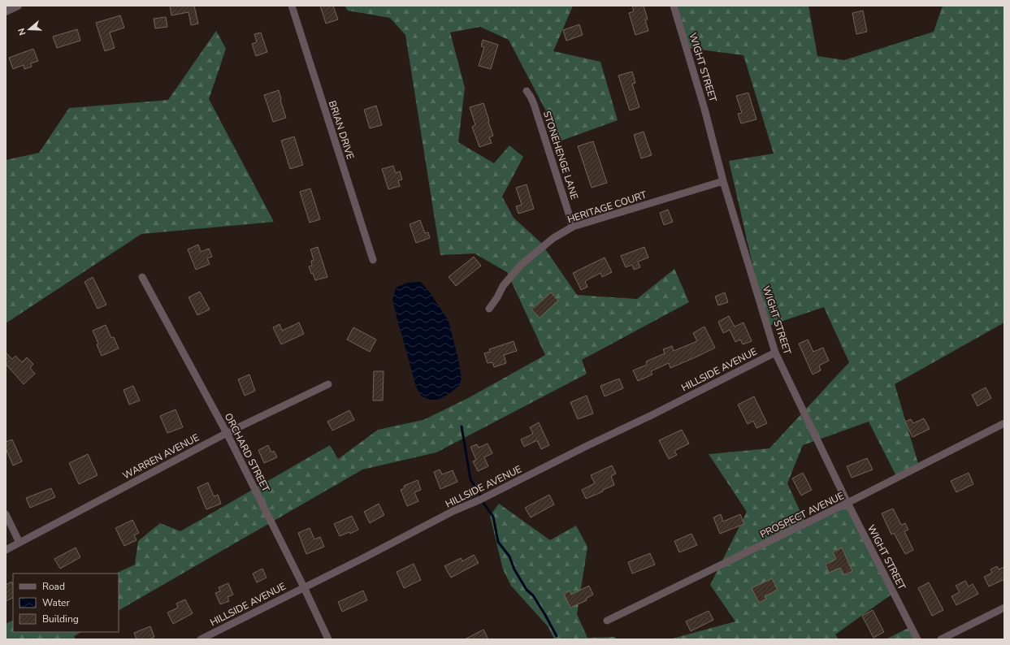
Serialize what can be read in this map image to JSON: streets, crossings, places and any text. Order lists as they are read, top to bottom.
{
  "streets": {
    "street": [
      "WIGHT STREET",
      "BRIAN DRIVE",
      "STONEHENGE LANE",
      "HERITAGE COURT",
      "HILLSIDE AVENUE",
      "ORCHARD STREET",
      "WARREN AVENUE",
      "PROSPECT AVENUE"
    ]
  },
  "crossings": [
    ["WIGHT STREET", "HERITAGE COURT"],
    ["WIGHT STREET", "HILLSIDE AVENUE"],
    ["WIGHT STREET", "PROSPECT AVENUE"],
    ["STONEHENGE LANE", "HERITAGE COURT"],
    ["HILLSIDE AVENUE", "ORCHARD STREET"],
    ["ORCHARD STREET", "WARREN AVENUE"]
  ],
  "legend": ["Road", "Water", "Building"],
  "north": "left"
}
